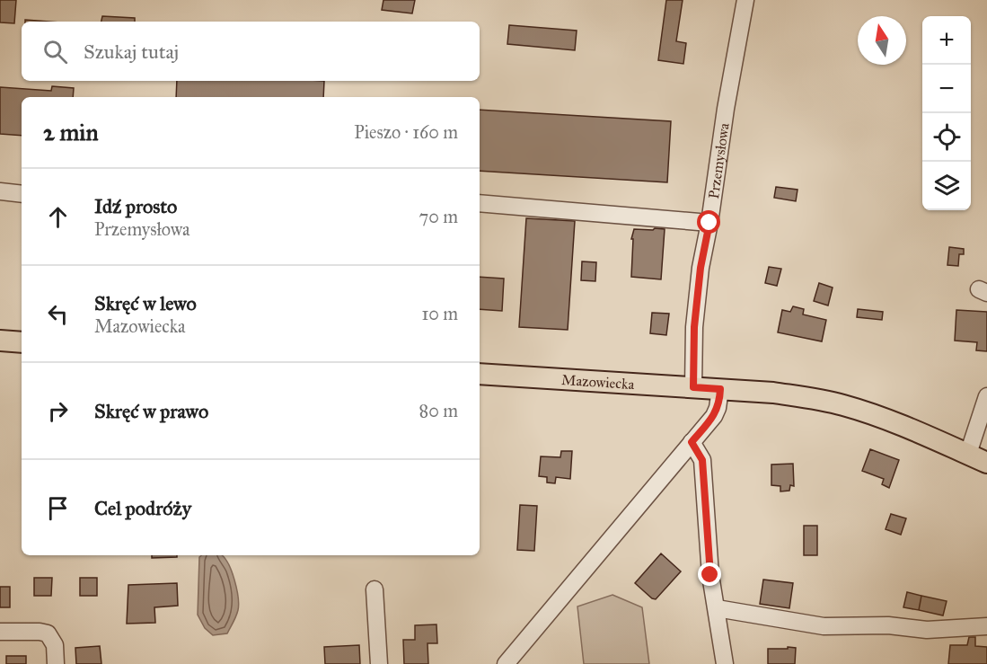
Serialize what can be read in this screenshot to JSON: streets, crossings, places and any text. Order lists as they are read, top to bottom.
{
  "streets": {
    "main road": ["Mazowiecka"],
    "street": ["Przemysłowa"]
  },
  "crossings": [
    ["Przemysłowa", "Mazowiecka"]
  ],
  "north": "top",
  "page": {
    "map_buttons": ["+", "−"],
    "search": "Szukaj tutaj",
    "heading": ["2 min", "Pieszo · 160 m"],
    "list": [
      ["Idź prosto", "Przemysłowa", "70 m"],
      ["Skręć w lewo", "Mazowiecka", "10 m"],
      ["Skręć w prawo", "80 m"],
      "Cel podróży"
    ]
  }
}
